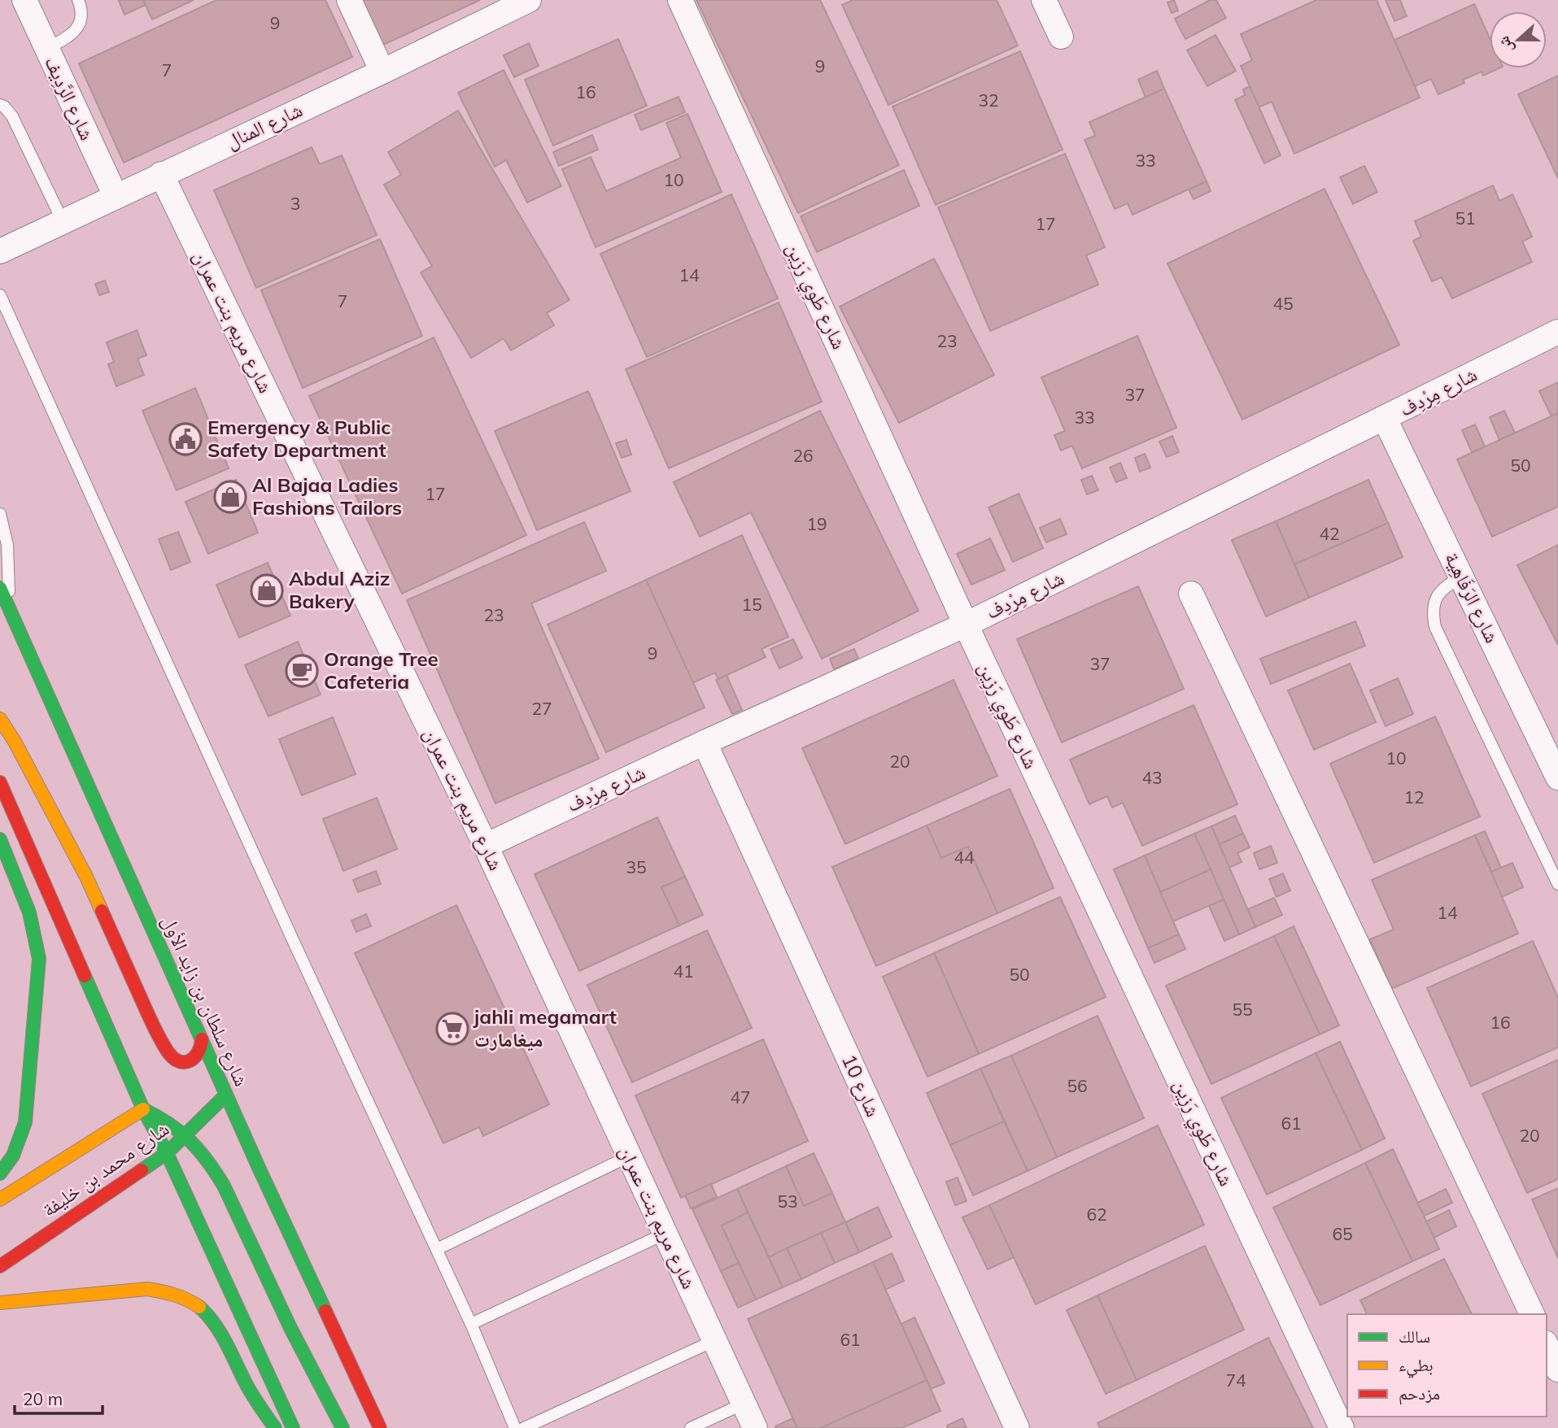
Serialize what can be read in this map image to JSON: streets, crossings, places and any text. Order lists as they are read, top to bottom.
{
  "streets": {
    "main road": ["شارع سلطان بن زايد الأول", "شارع محمد بن خليفة"],
    "street": [
      "شارع الرَّدِيف",
      "شارع المنال",
      "شارع طَوِي رَزِين",
      "شارع مريم بنت عمران",
      "شارع مِرْدِف",
      "شارع الرَفَاهِية",
      "شارع 10"
    ]
  },
  "crossings": [
    ["شارع الرَّدِيف", "شارع المنال"],
    ["شارع المنال", "شارع مريم بنت عمران"],
    ["شارع طَوِي رَزِين", "شارع مِرْدِف"],
    ["شارع مريم بنت عمران", "شارع مِرْدِف"],
    ["شارع مِرْدِف", "شارع الرَفَاهِية"],
    ["شارع مِرْدِف", "شارع 10"],
    ["شارع سلطان بن زايد الأول", "شارع محمد بن خليفة"]
  ],
  "places": {
    "public building": ["Emergency & Public Safety Department"],
    "shop": ["Al Bajaa Ladies Fashions Tailors", "Abdul Aziz Bakery"],
    "cafe": ["Orange Tree Cafeteria"],
    "supermarket": ["jahli megamart ميغامارت"]
  },
  "house_numbers": [
    "9",
    "9",
    "7",
    "16",
    "32",
    "33",
    "10",
    "3",
    "51",
    "17",
    "14",
    "7",
    "45",
    "23",
    "37",
    "33",
    "26",
    "50",
    "17",
    "19",
    "42",
    "15",
    "23",
    "9",
    "37",
    "27",
    "10",
    "20",
    "43",
    "12",
    "44",
    "35",
    "14",
    "41",
    "50",
    "55",
    "16",
    "56",
    "47",
    "61",
    "20",
    "53",
    "62",
    "65",
    "61",
    "74"
  ],
  "legend": ["سالك", "بطيء", "مزدحم"],
  "scale_bar": "20 m",
  "north": "left"
}
